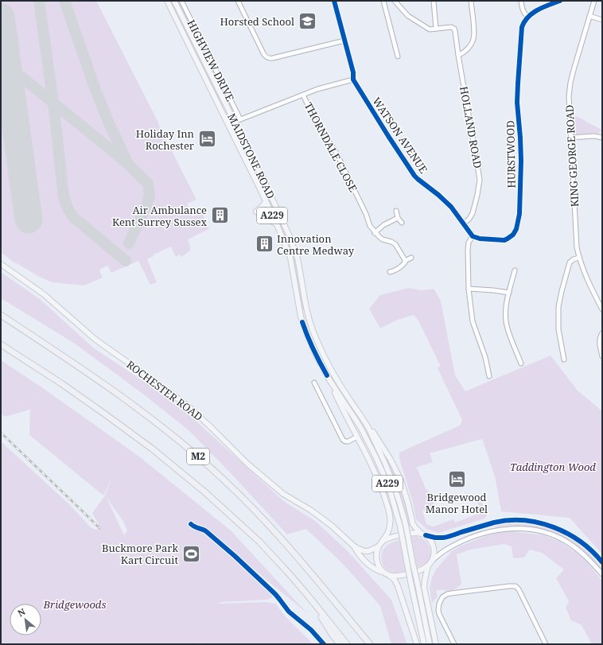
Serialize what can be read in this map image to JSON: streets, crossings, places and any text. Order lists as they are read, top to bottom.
{
  "streets": {
    "highway": ["M2"],
    "main road": ["MAIDSTONE ROAD", "A229", "ROCHESTER ROAD"],
    "street": [
      "HIGHVIEW DRIVE",
      "HOLLAND ROAD",
      "WATSON AVENUE",
      "THORNDALE CLOSE",
      "HURSTWOOD",
      "KING GEORGE ROAD"
    ]
  },
  "crossings": [
    ["HOLLAND ROAD", "WATSON AVENUE"],
    ["MAIDSTONE ROAD", "A229"]
  ],
  "parks": ["Taddington Wood", "Bridgewoods"],
  "places": {
    "school or university": ["Horsted School"],
    "hotel": ["Holiday Inn Rochester", "Bridgewood Manor Hotel"],
    "building": ["Air Ambulance Kent Surrey Sussex", "Innovation Centre Medway"],
    "sports": ["Buckmore Park Kart Circuit"]
  },
  "north": "top left"
}
